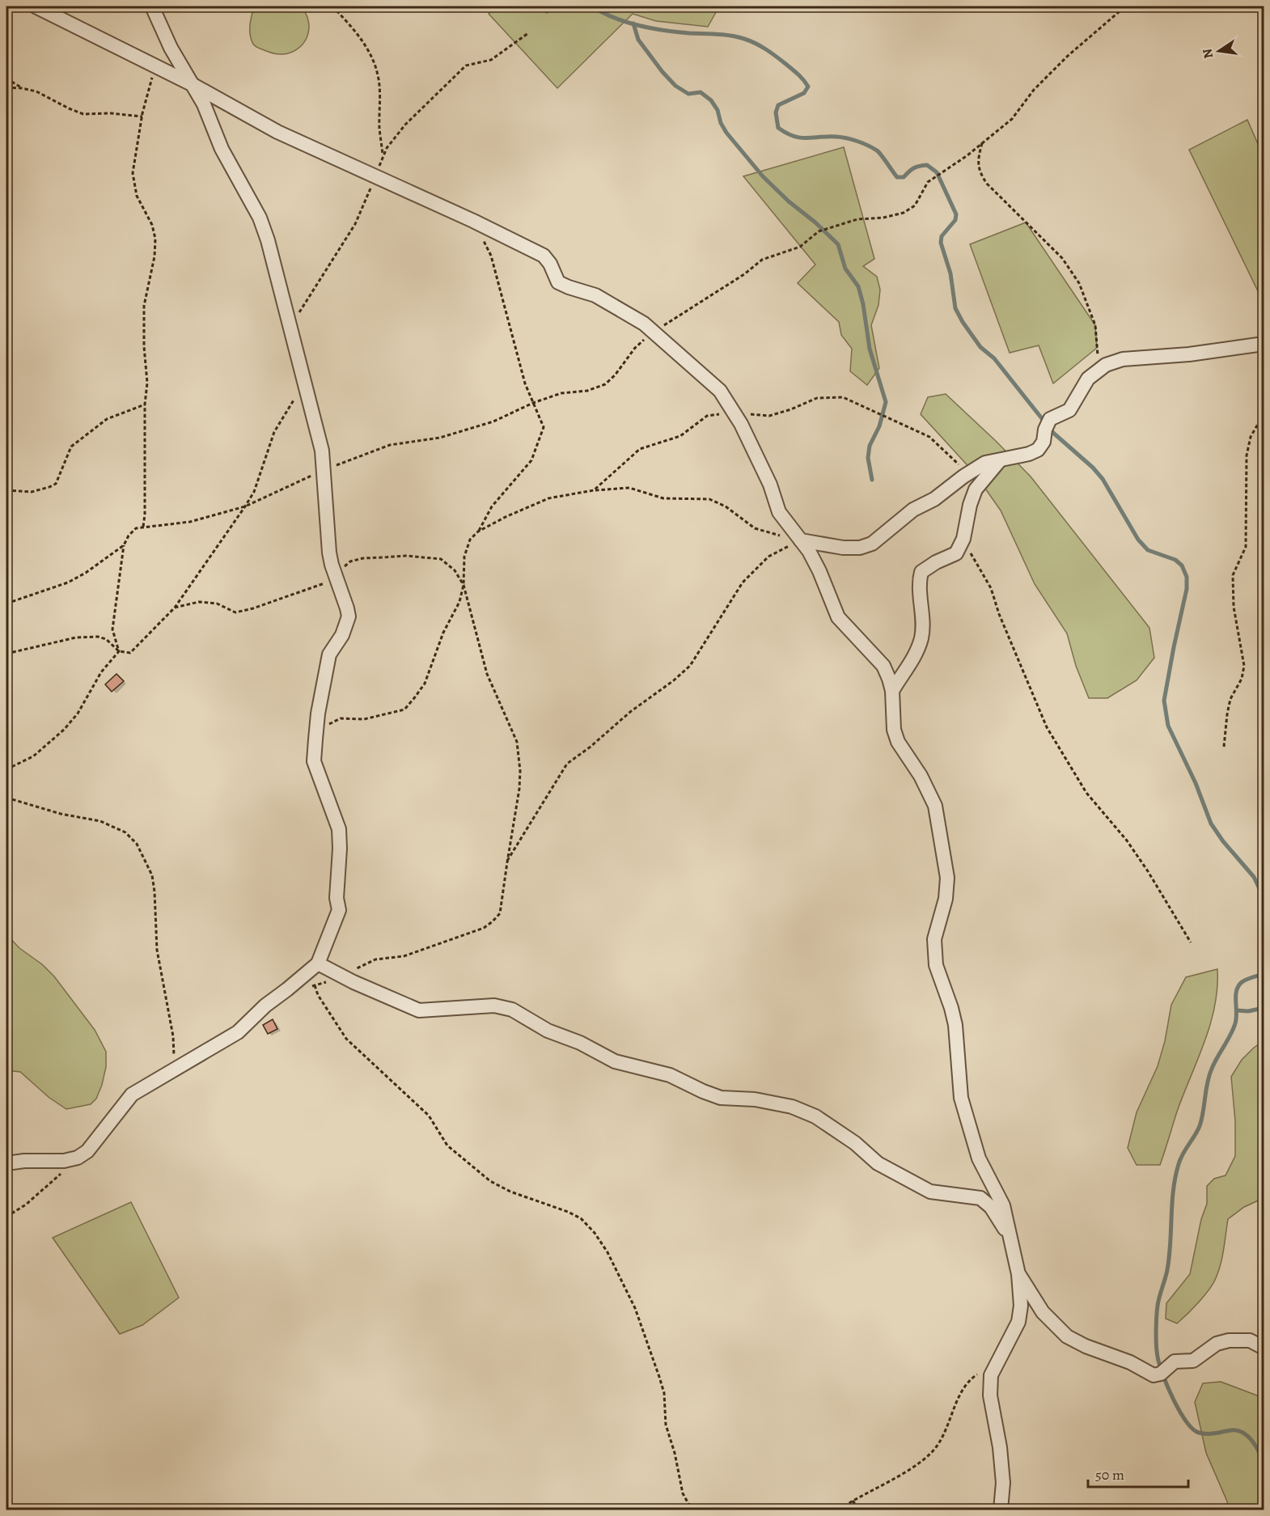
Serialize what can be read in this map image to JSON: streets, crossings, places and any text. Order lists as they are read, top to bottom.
{
  "scale_bar": "50 m",
  "north": "left"
}
